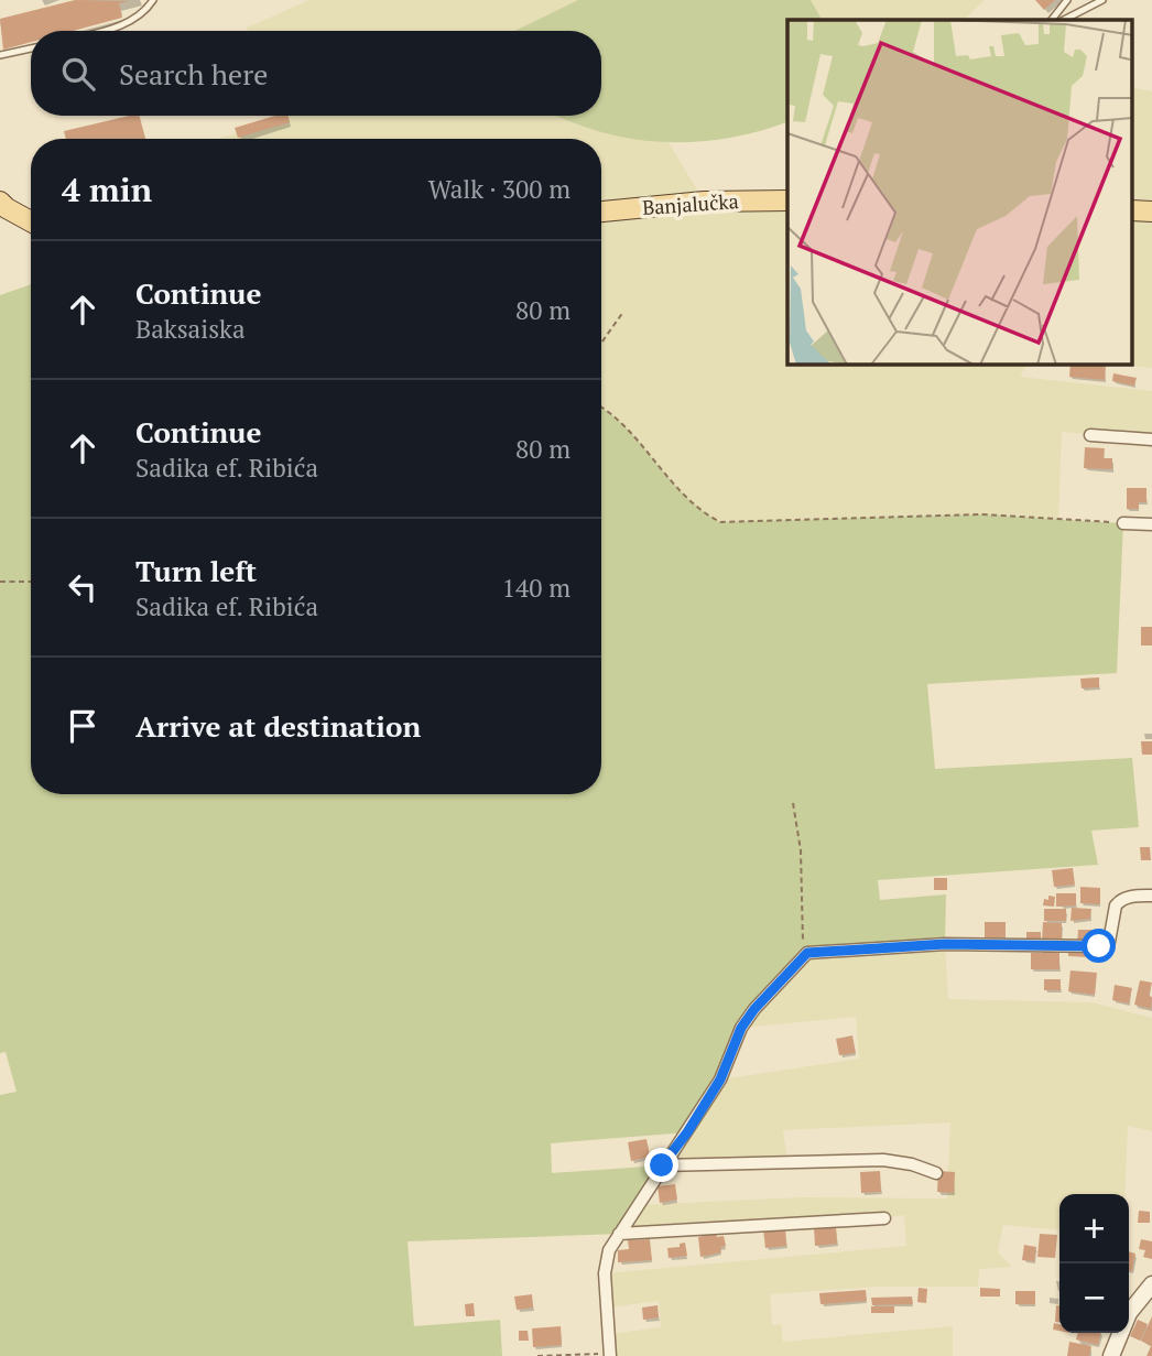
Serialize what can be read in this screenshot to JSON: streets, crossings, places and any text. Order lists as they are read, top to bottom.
{
  "streets": {
    "main road": ["Banjalučka"]
  },
  "page": {
    "search": "Search here",
    "heading": ["4 min", "Walk · 300 m"],
    "list": [
      ["Continue", "Baksaiska", "80 m"],
      ["Continue", "Sadika ef. Ribića", "80 m"],
      ["Turn left", "Sadika ef. Ribića", "140 m"],
      "Arrive at destination"
    ],
    "map_buttons": ["+", "−"]
  }
}
